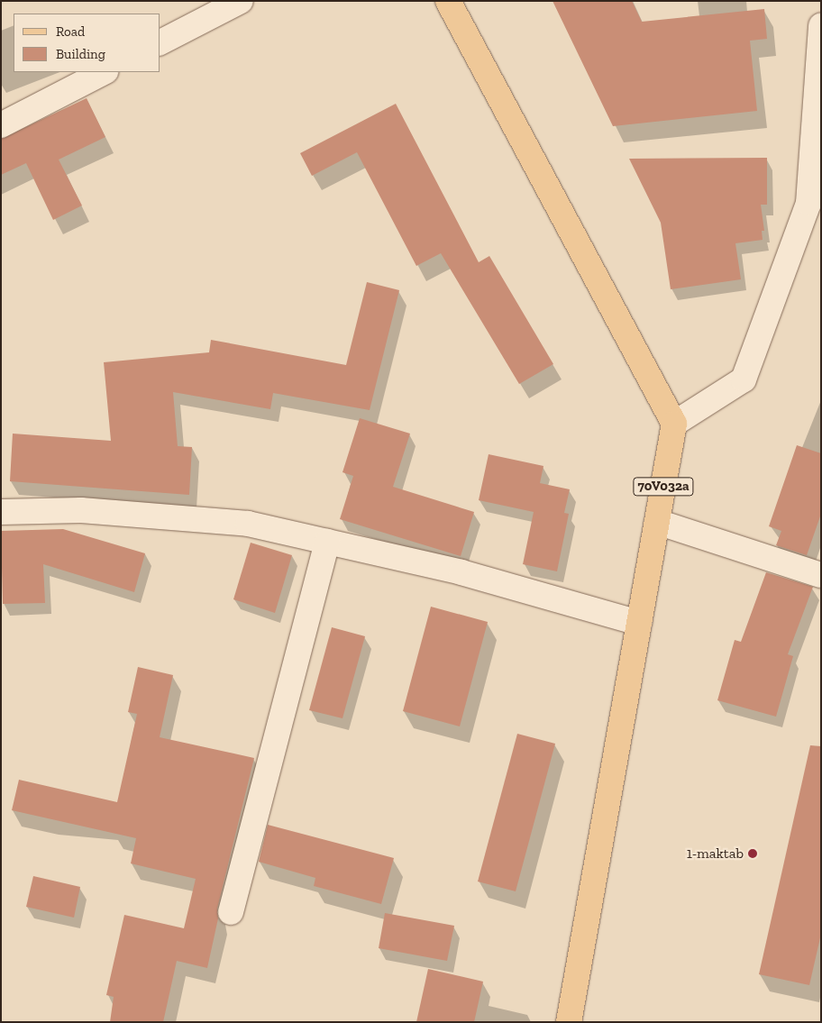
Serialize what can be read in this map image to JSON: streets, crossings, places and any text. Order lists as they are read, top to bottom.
{
  "streets": {
    "main road": ["70V032a"]
  },
  "places": ["1-maktab"],
  "legend": ["Road", "Building"]
}
